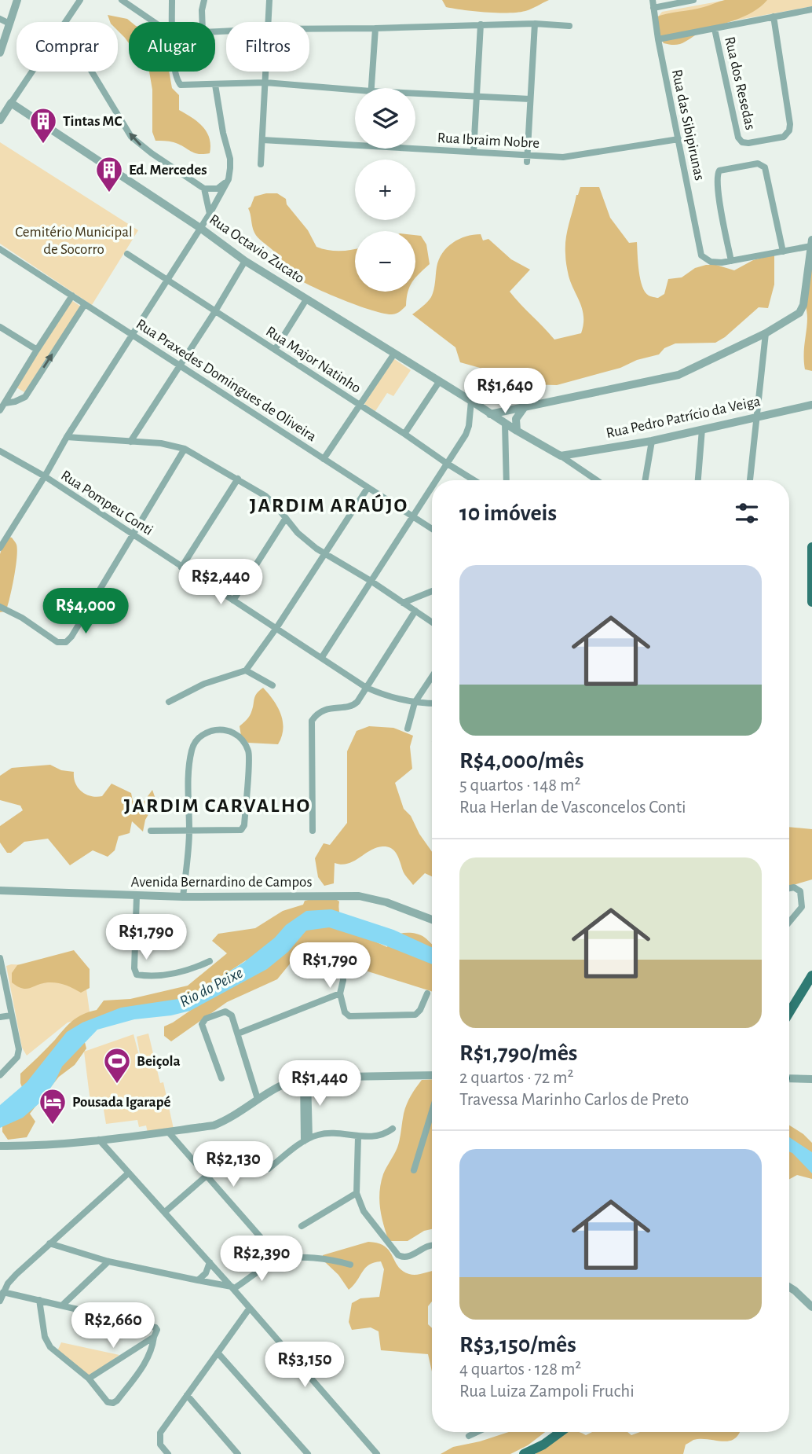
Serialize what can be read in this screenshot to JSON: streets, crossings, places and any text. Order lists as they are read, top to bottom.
{
  "streets": {
    "street": [
      "Rua dos Resedas",
      "Rua das Sibipirunas",
      "Rua Ibraim Nobre",
      "Rua Octavio Zucato",
      "Rua Major Natinho",
      "Rua Praxedes Domingues de Oliveira",
      "Rua Pedro Patrício da Veiga",
      "Rua Pompeu Conti",
      "Avenida Bernardino de Campos"
    ]
  },
  "crossings": [
    ["Rua das Sibipirunas", "Rua Ibraim Nobre"],
    ["Rua Octavio Zucato", "Rua Pedro Patrício da Veiga"]
  ],
  "districts": ["JARDIM ARAÚJO", "JARDIM CARVALHO"],
  "water": ["Rio do Peixe"],
  "parks": ["Cemitério Municipal de Socorro"],
  "places": {
    "building": ["Tintas MC", "Ed. Mercedes"],
    "sports": ["Beiçola"],
    "hotel": ["Pousada Igarapé"]
  },
  "page": {
    "chip": ["Comprar", "Alugar", "Filtros"],
    "map_buttons": ["+", "−"],
    "price": [
      "R$1,640",
      "R$2,440",
      "R$4,000",
      "R$1,790",
      "R$1,790",
      "R$1,440",
      "R$2,130",
      "R$2,390",
      "R$2,660",
      "R$3,150"
    ],
    "heading": "10 imóveis",
    "list": [
      {
        "name": "R$4,000/mês",
        "note": "5 quartos · 148 m² · Rua Herlan de Vasconcelos Conti"
      },
      {
        "name": "R$1,790/mês",
        "note": "2 quartos · 72 m² · Travessa Marinho Carlos de Preto"
      },
      {
        "name": "R$3,150/mês",
        "note": "4 quartos · 128 m² · Rua Luiza Zampoli Fruchi"
      }
    ]
  }
}
